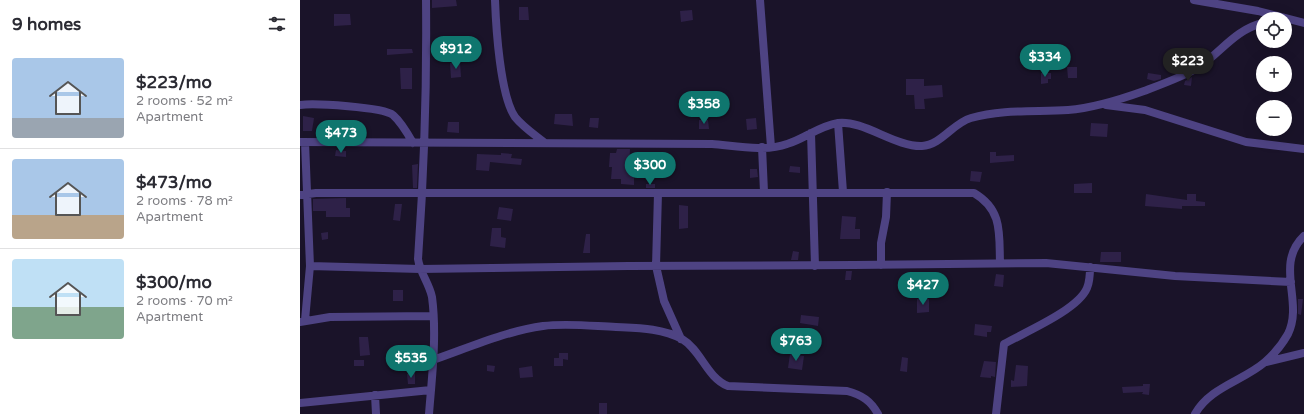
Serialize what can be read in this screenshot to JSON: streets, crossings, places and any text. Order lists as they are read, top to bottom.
{
  "page": {
    "heading": "9 homes",
    "map_buttons": ["+", "−"],
    "price": [
      "$912",
      "$334",
      "$223",
      "$358",
      "$473",
      "$300",
      "$427",
      "$763",
      "$535"
    ],
    "list": [
      {
        "name": "$223/mo",
        "note": "2 rooms · 52 m² · Apartment"
      },
      {
        "name": "$473/mo",
        "note": "2 rooms · 78 m² · Apartment"
      },
      {
        "name": "$300/mo",
        "note": "2 rooms · 70 m² · Apartment"
      }
    ]
  }
}
